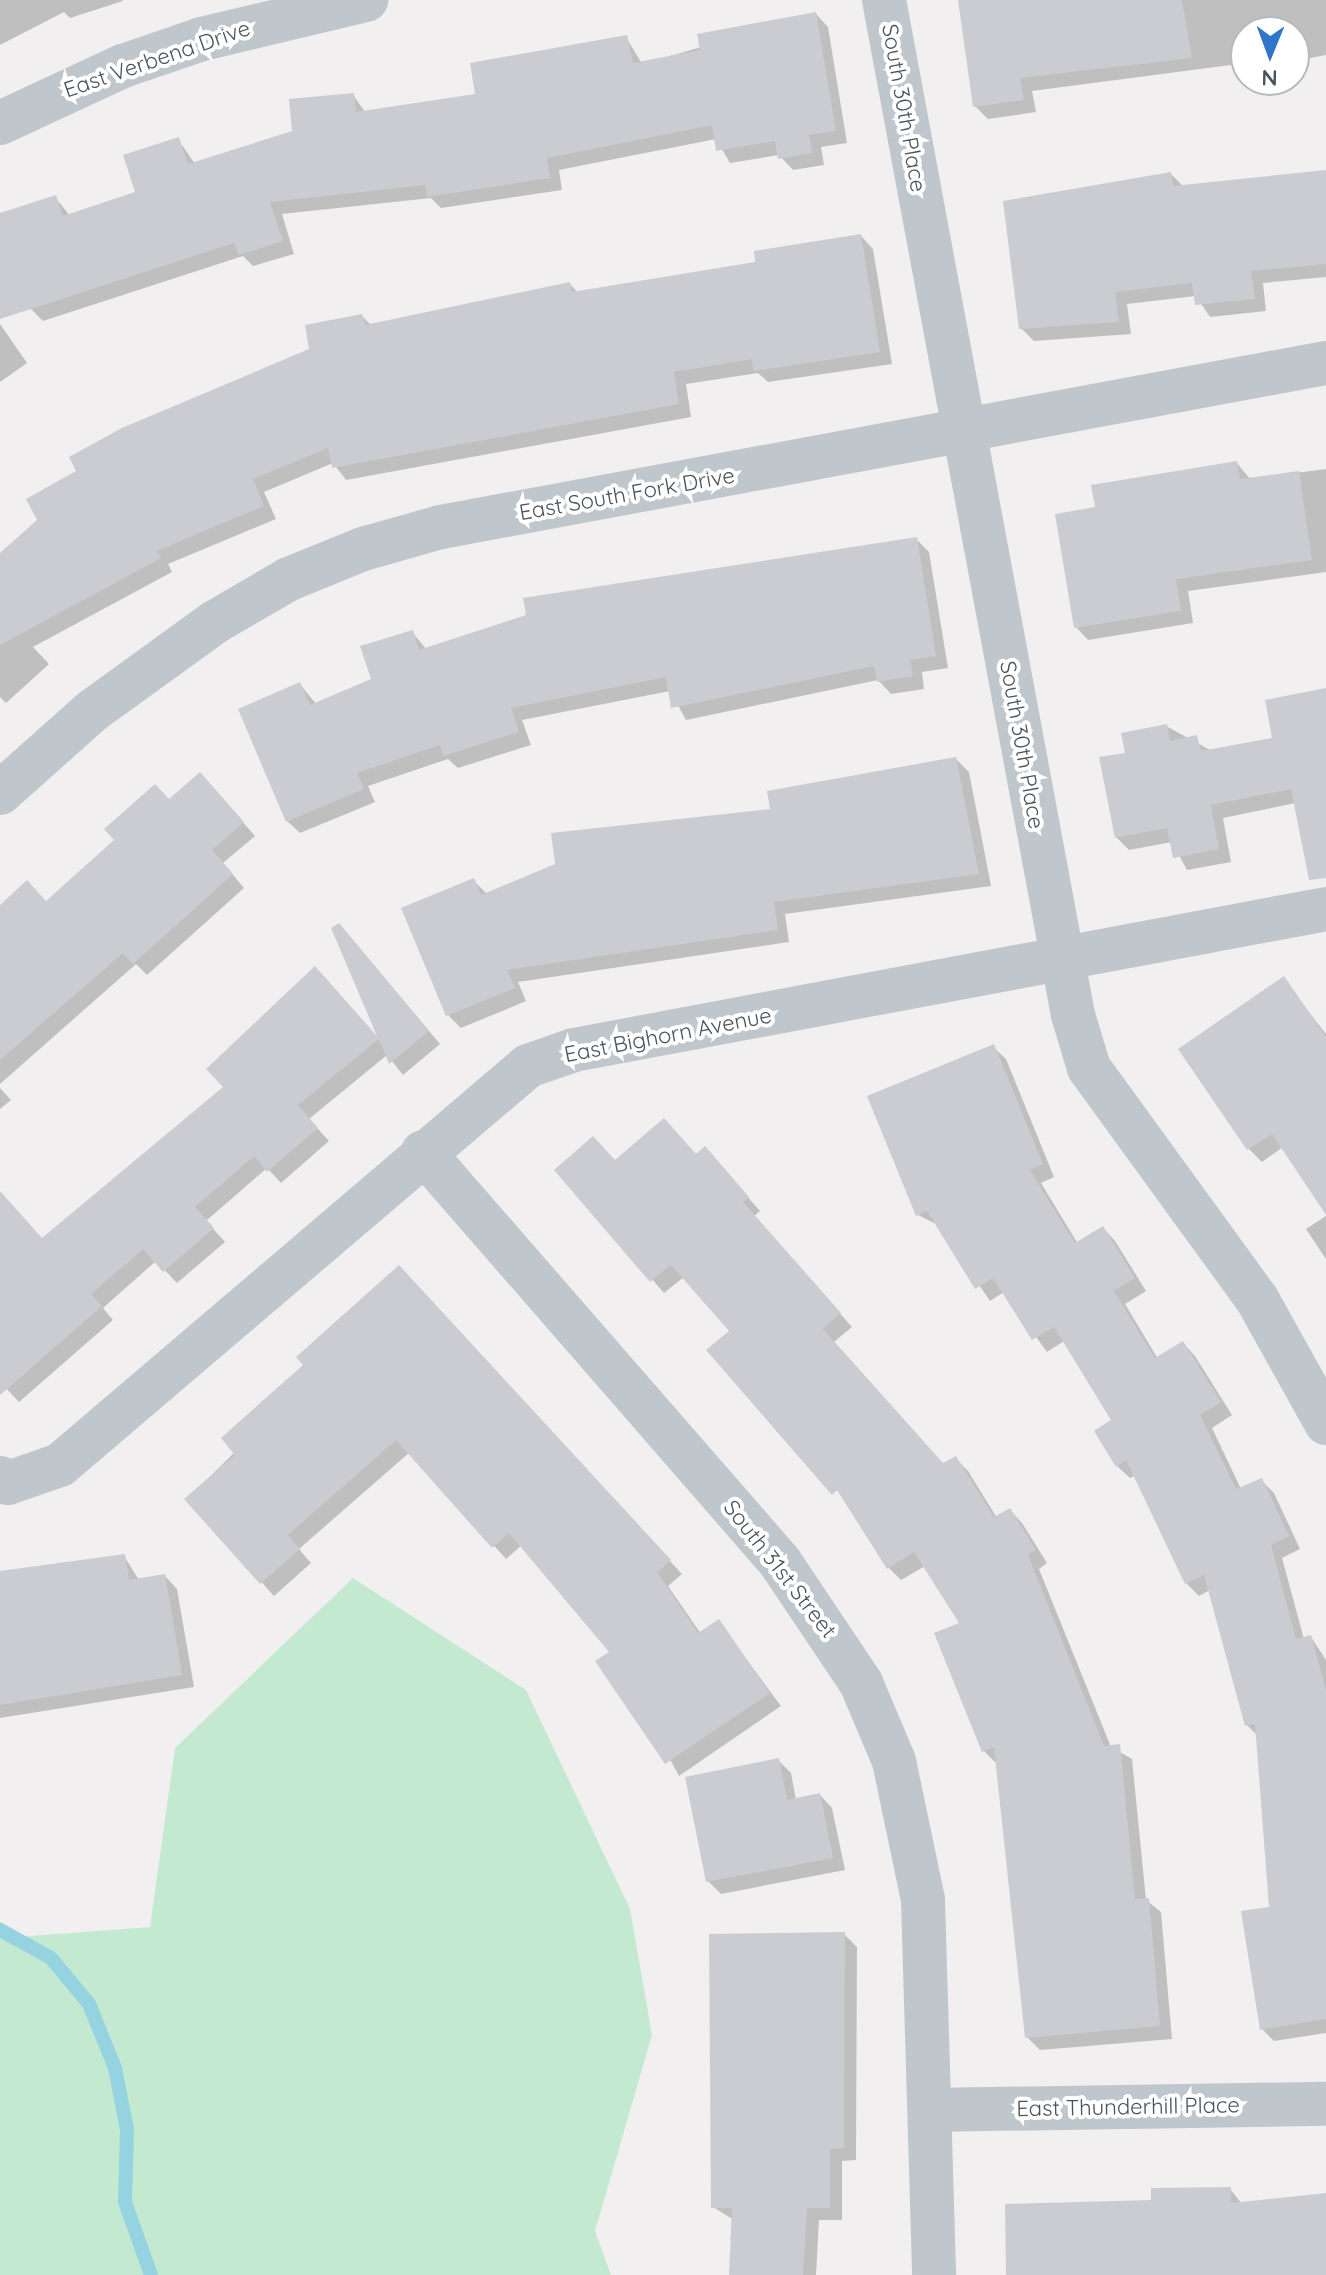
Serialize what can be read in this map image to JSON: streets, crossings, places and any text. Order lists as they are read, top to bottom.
{
  "streets": {
    "street": [
      "East Verbena Drive",
      "South 30th Place",
      "East South Fork Drive",
      "East Bighorn Avenue",
      "South 31st Street",
      "East Thunderhill Place"
    ]
  },
  "crossings": [
    ["South 30th Place", "East South Fork Drive"],
    ["South 30th Place", "East Bighorn Avenue"],
    ["East Bighorn Avenue", "South 31st Street"],
    ["South 31st Street", "East Thunderhill Place"]
  ],
  "north": "bottom"
}
